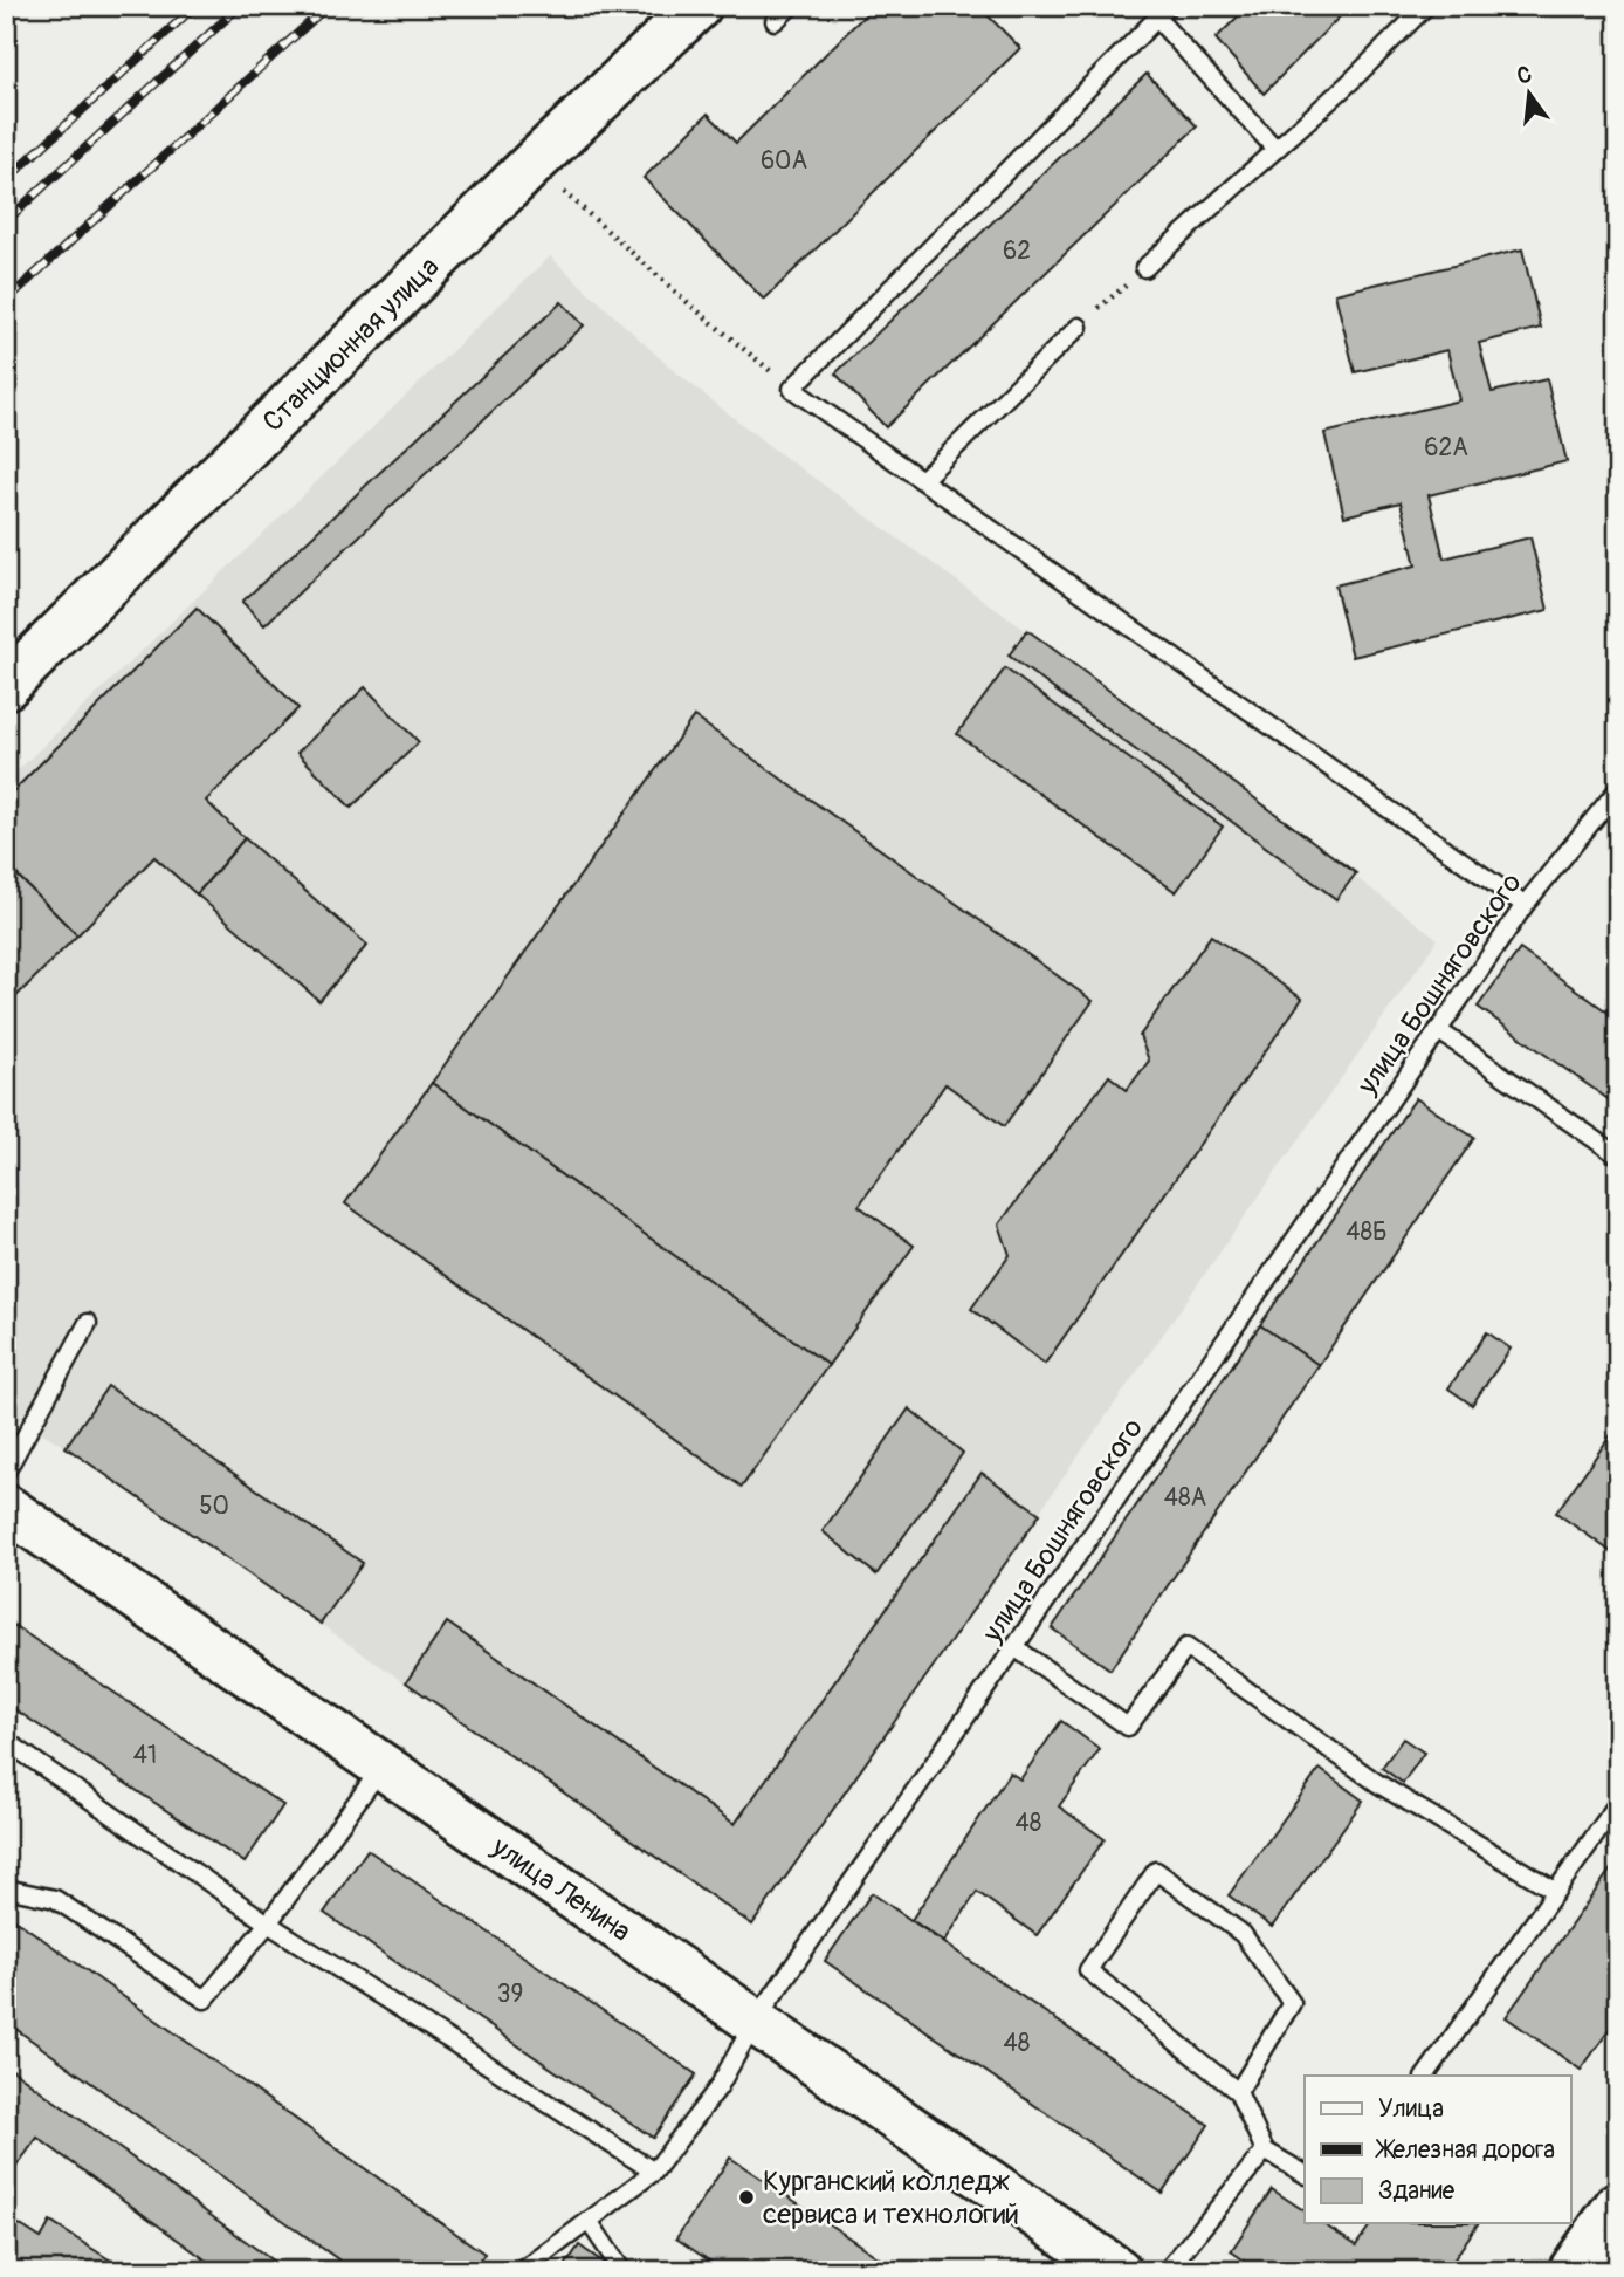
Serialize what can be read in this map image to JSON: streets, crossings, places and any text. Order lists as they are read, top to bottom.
{
  "streets": {
    "main road": ["Станционная улица", "улица Ленина"],
    "lane": ["улица Бошняговского"]
  },
  "crossings": [
    ["улица Бошняговского", "улица Ленина"]
  ],
  "places": ["Курганский колледж сервиса и технологий"],
  "house_numbers": [
    "60А",
    "62",
    "62А",
    "48Б",
    "48А",
    "50",
    "41",
    "48",
    "39",
    "48"
  ],
  "legend": ["Улица", "Железная дорога", "Здание"],
  "north": "top"
}
